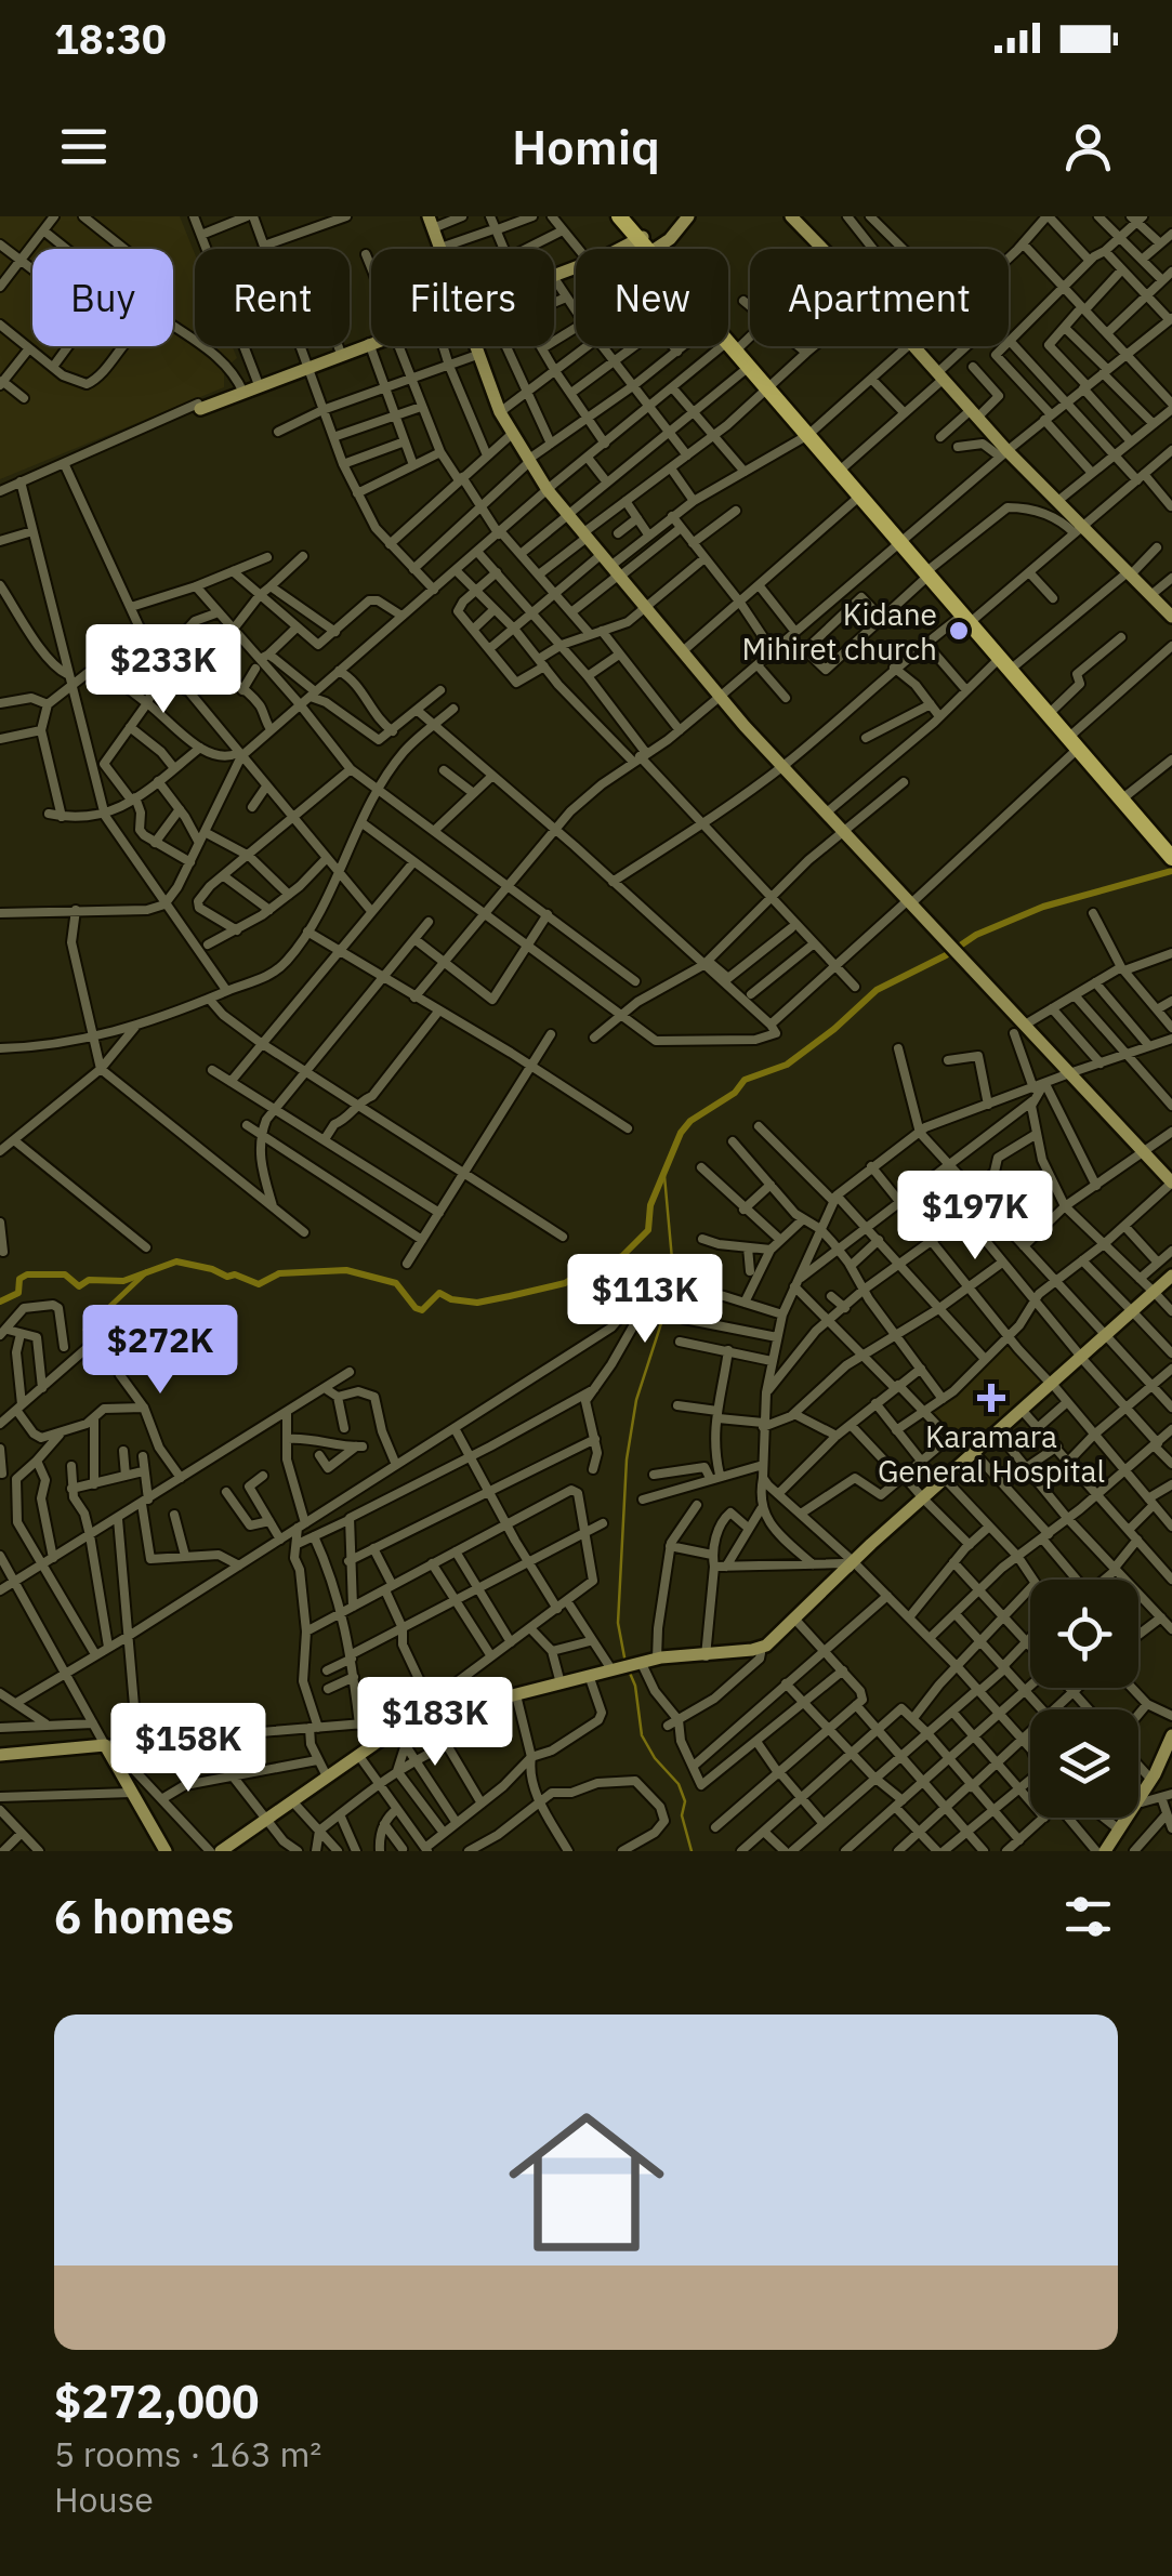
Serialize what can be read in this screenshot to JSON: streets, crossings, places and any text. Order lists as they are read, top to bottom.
{
  "places": {
    "other": ["Kidane Mihiret church"],
    "health": ["Karamara General Hospital"]
  },
  "page": {
    "status": "18:30",
    "header": "Homiq",
    "chip": [
      "Buy",
      "Rent",
      "Filters",
      "New",
      "Apartment"
    ],
    "price": [
      "$233K",
      "$197K",
      "$113K",
      "$272K",
      "$183K",
      "$158K"
    ],
    "heading": "6 homes",
    "list": [
      {
        "name": "$272,000",
        "note": "5 rooms · 163 m² · House"
      }
    ]
  }
}
